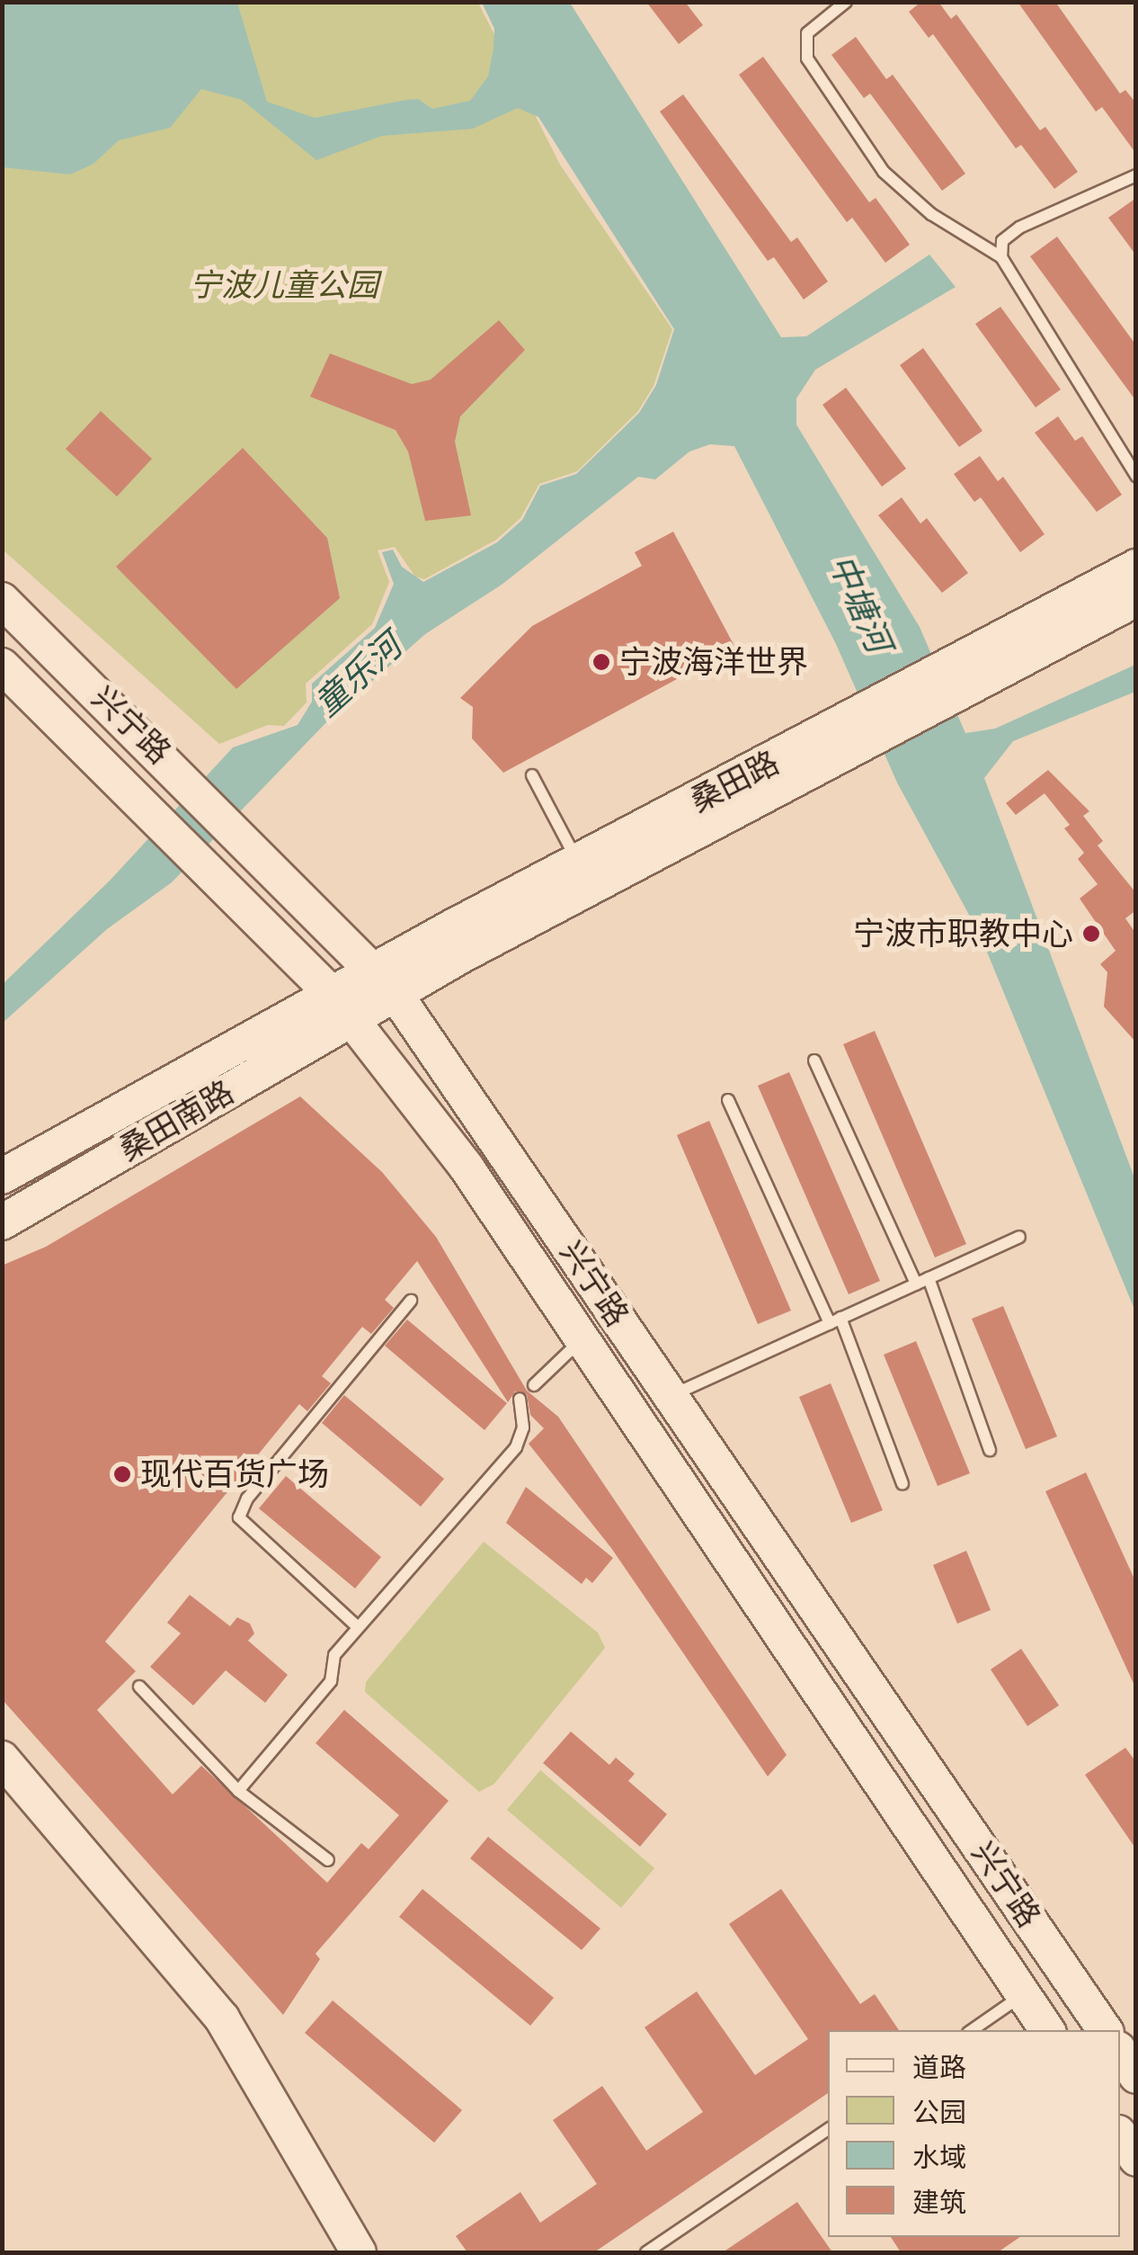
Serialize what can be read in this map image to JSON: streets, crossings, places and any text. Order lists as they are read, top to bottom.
{
  "streets": {
    "main road": ["兴宁路", "桑田路", "桑田南路"]
  },
  "crossings": [
    ["兴宁路", "桑田路"],
    ["兴宁路", "桑田南路"],
    ["桑田路", "桑田南路"]
  ],
  "water": ["中塘河", "童乐河"],
  "parks": ["宁波儿童公园"],
  "places": ["宁波海洋世界", "宁波市职教中心", "现代百货广场"],
  "legend": [
    "道路",
    "公园",
    "水域",
    "建筑"
  ]
}
